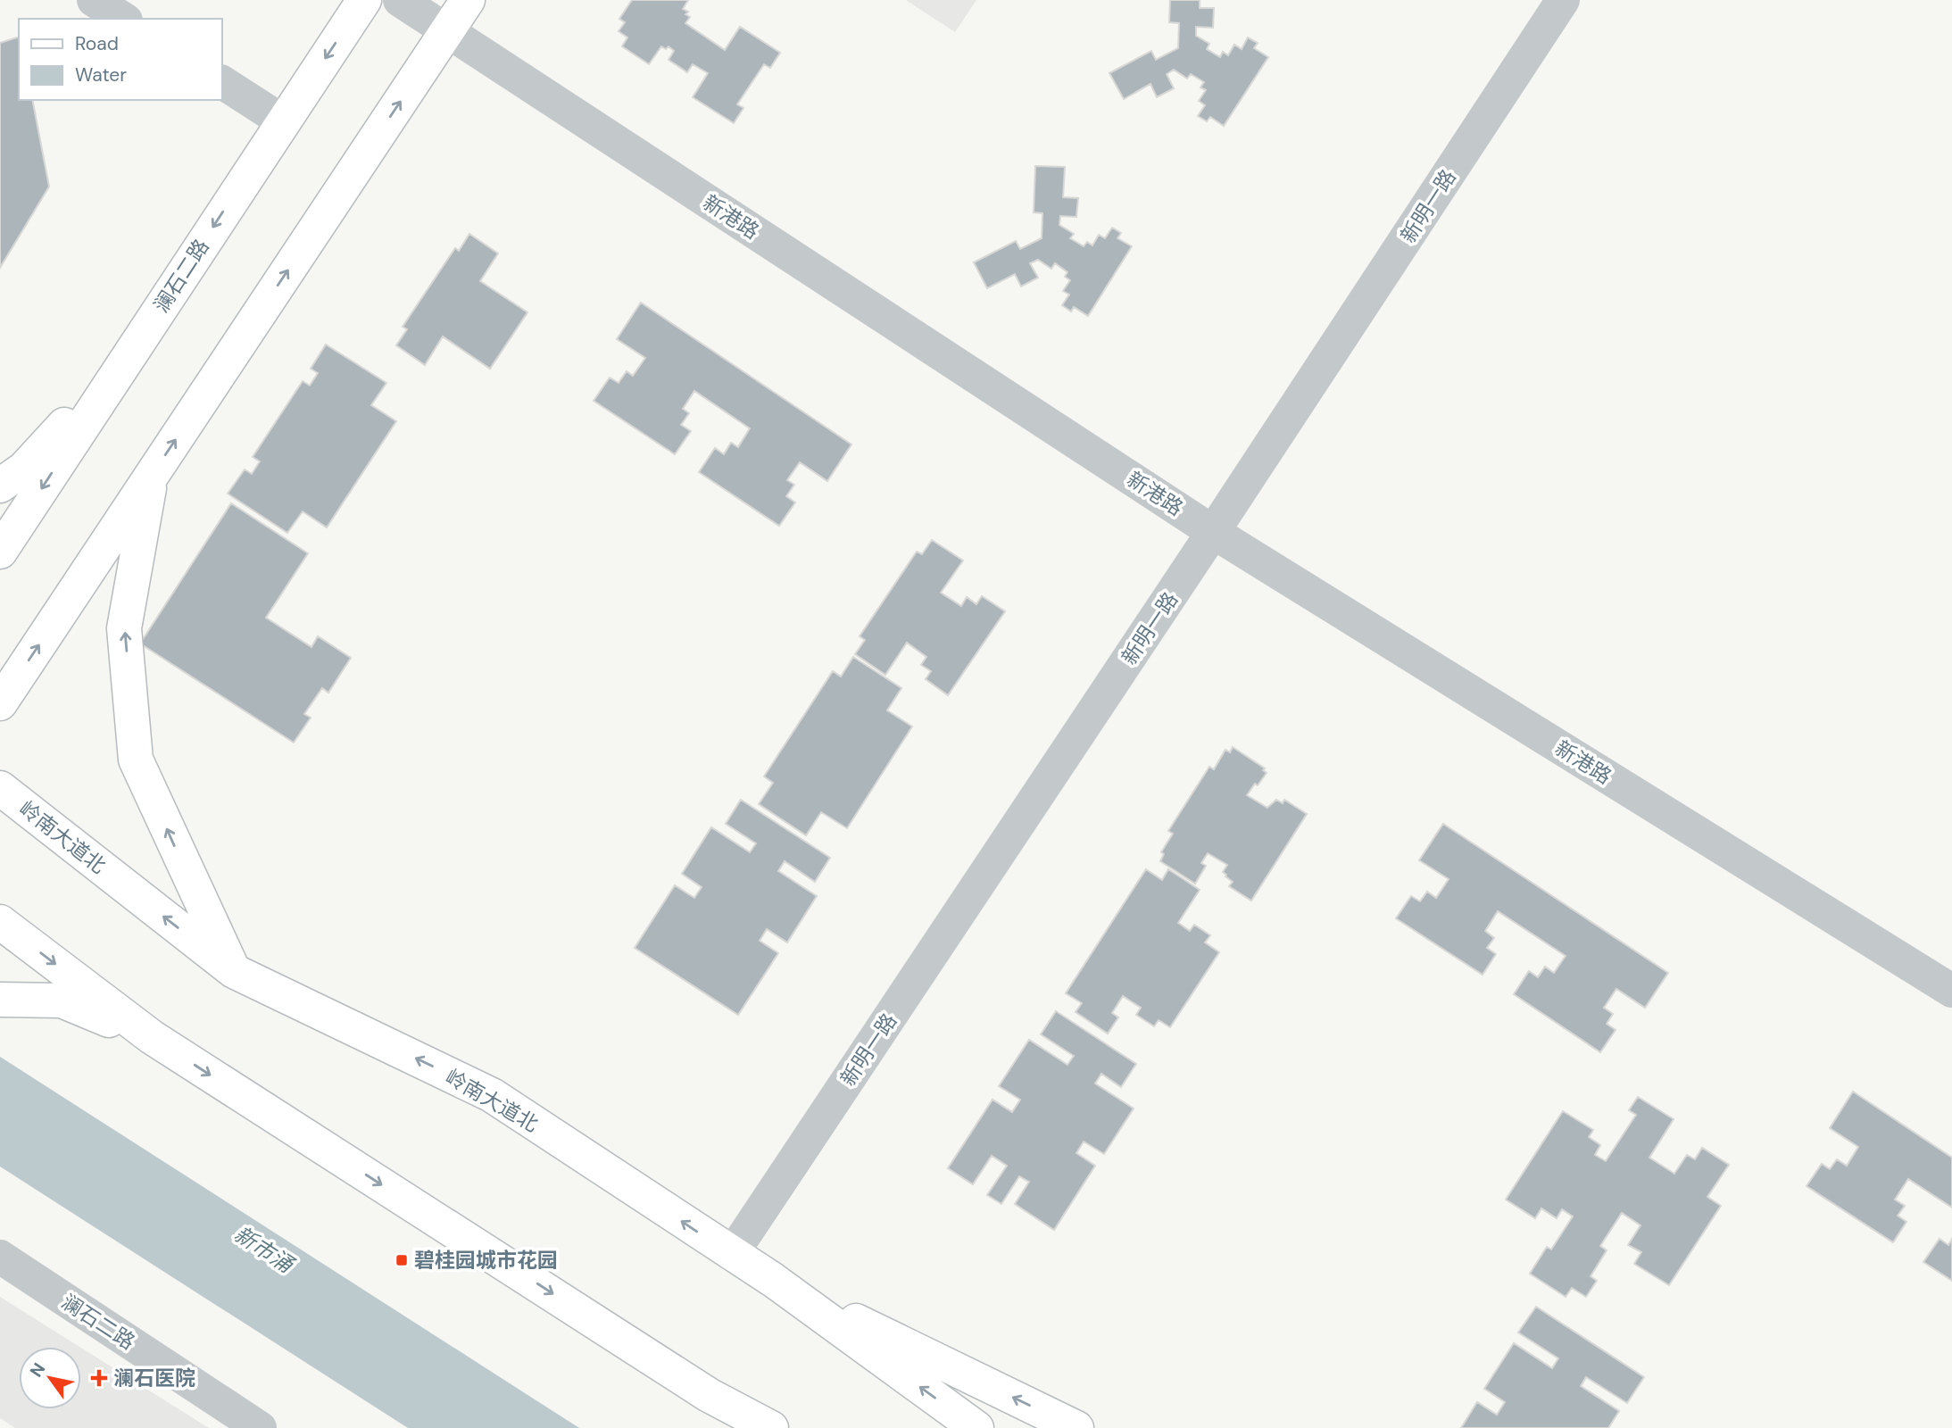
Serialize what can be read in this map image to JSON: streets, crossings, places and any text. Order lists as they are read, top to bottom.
{
  "streets": {
    "main road": ["澜石二路", "岭南大道北"],
    "street": ["新明一路", "新港路"]
  },
  "crossings": [
    ["新明一路", "新港路"],
    ["新明一路", "岭南大道北"]
  ],
  "water": ["新市涌"],
  "places": {
    "transit": ["碧桂园城市花园"],
    "health": ["澜石医院"]
  },
  "legend": ["Road", "Water"],
  "north": "top left"
}
